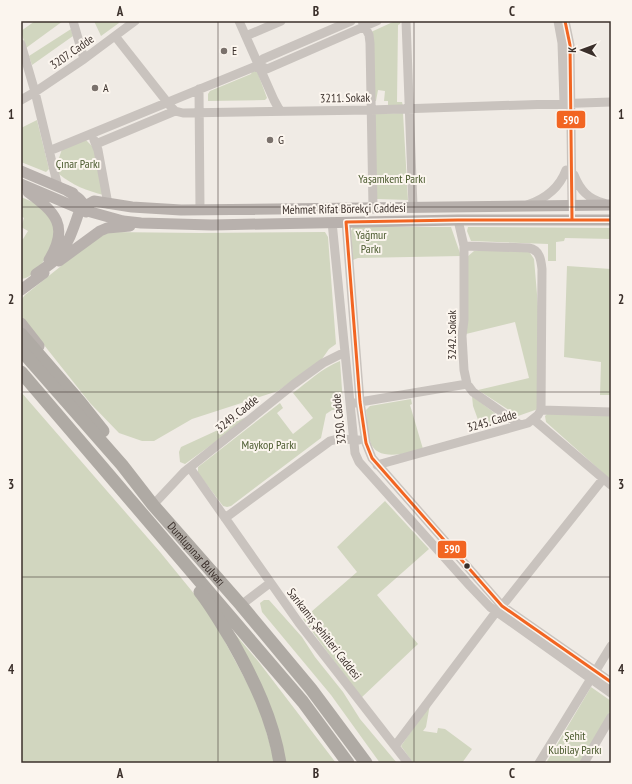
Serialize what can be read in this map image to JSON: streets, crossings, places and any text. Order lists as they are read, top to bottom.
{
  "streets": {
    "highway": ["Dumlupınar Bulvarı"],
    "main road": ["Mehmet Rifat Börekçi Caddesi"],
    "street": [
      "3207. Cadde",
      "3211. Sokak",
      "3242. Sokak",
      "3249. Cadde",
      "3250. Cadde",
      "3245. Cadde",
      "Sarıkamış Şehitleri Caddesi"
    ]
  },
  "crossings": [
    ["Mehmet Rifat Börekçi Caddesi", "3242. Sokak"],
    ["Mehmet Rifat Börekçi Caddesi", "3250. Cadde"],
    ["3249. Cadde", "3250. Cadde"],
    ["3249. Cadde", "Dumlupınar Bulvarı"],
    ["3249. Cadde", "Sarıkamış Şehitleri Caddesi"],
    ["3250. Cadde", "3245. Cadde"]
  ],
  "parks": [
    "Çınar Parkı",
    "Yaşamkent Parkı",
    "Yağmur Parkı",
    "Maykop Parkı",
    "Şehit Kubilay Parkı"
  ],
  "places": ["E", "A", "G"],
  "lines": ["transit line 590"],
  "north": "left",
  "grid": {
    "columns": ["A", "B", "C"],
    "rows": [
      "1",
      "2",
      "3",
      "4"
    ]
  }
}
